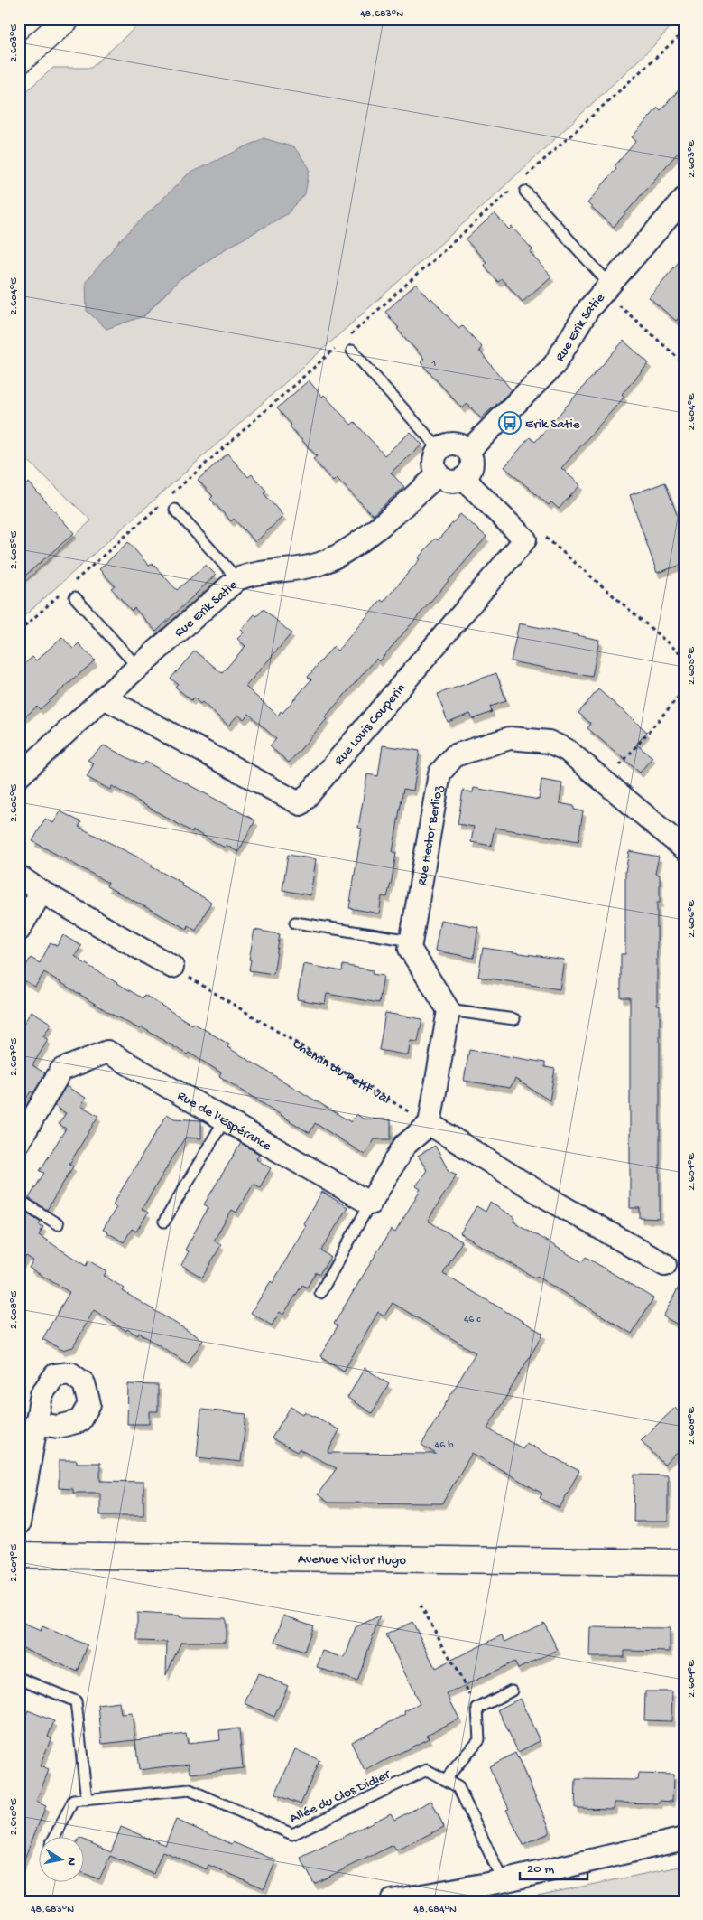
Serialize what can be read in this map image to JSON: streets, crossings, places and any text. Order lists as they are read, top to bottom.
{
  "streets": {
    "main road": ["Avenue Victor Hugo"],
    "street": [
      "Rue Erik Satie",
      "Rue Louis Couperin",
      "Rue Hector Berlioz",
      "Rue de l'Espérance"
    ],
    "lane": ["Allée du Clos Didier"],
    "path": ["Chemin du Petit Val"]
  },
  "crossings": [
    ["Rue Erik Satie", "Rue Louis Couperin"]
  ],
  "places": {
    "bus stop": ["Erik Satie"]
  },
  "house_numbers": ["1", "46 c", "46 b"],
  "scale_bar": "20 m",
  "north": "right",
  "coordinates": [
    "48.683°N",
    "2.603°E",
    "2.604°E",
    "2.605°E",
    "2.606°E",
    "2.607°E",
    "2.608°E",
    "2.609°E",
    "2.610°E",
    "48.684°N"
  ]
}
